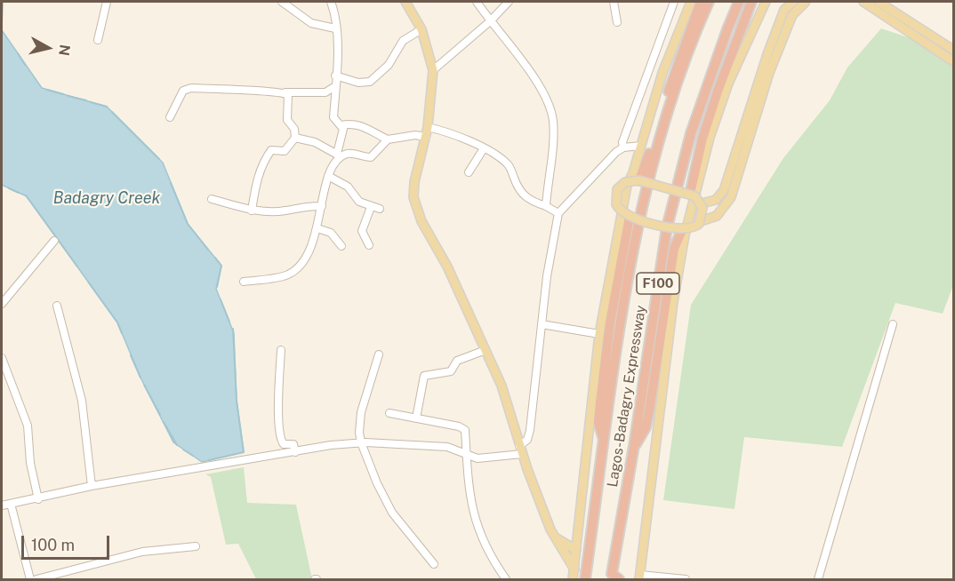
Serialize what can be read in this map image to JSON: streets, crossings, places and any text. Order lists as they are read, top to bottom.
{
  "streets": {
    "highway": ["F100", "Lagos-Badagry Expressway"]
  },
  "water": ["Badagry Creek"],
  "scale_bar": "100 m",
  "north": "right"
}
